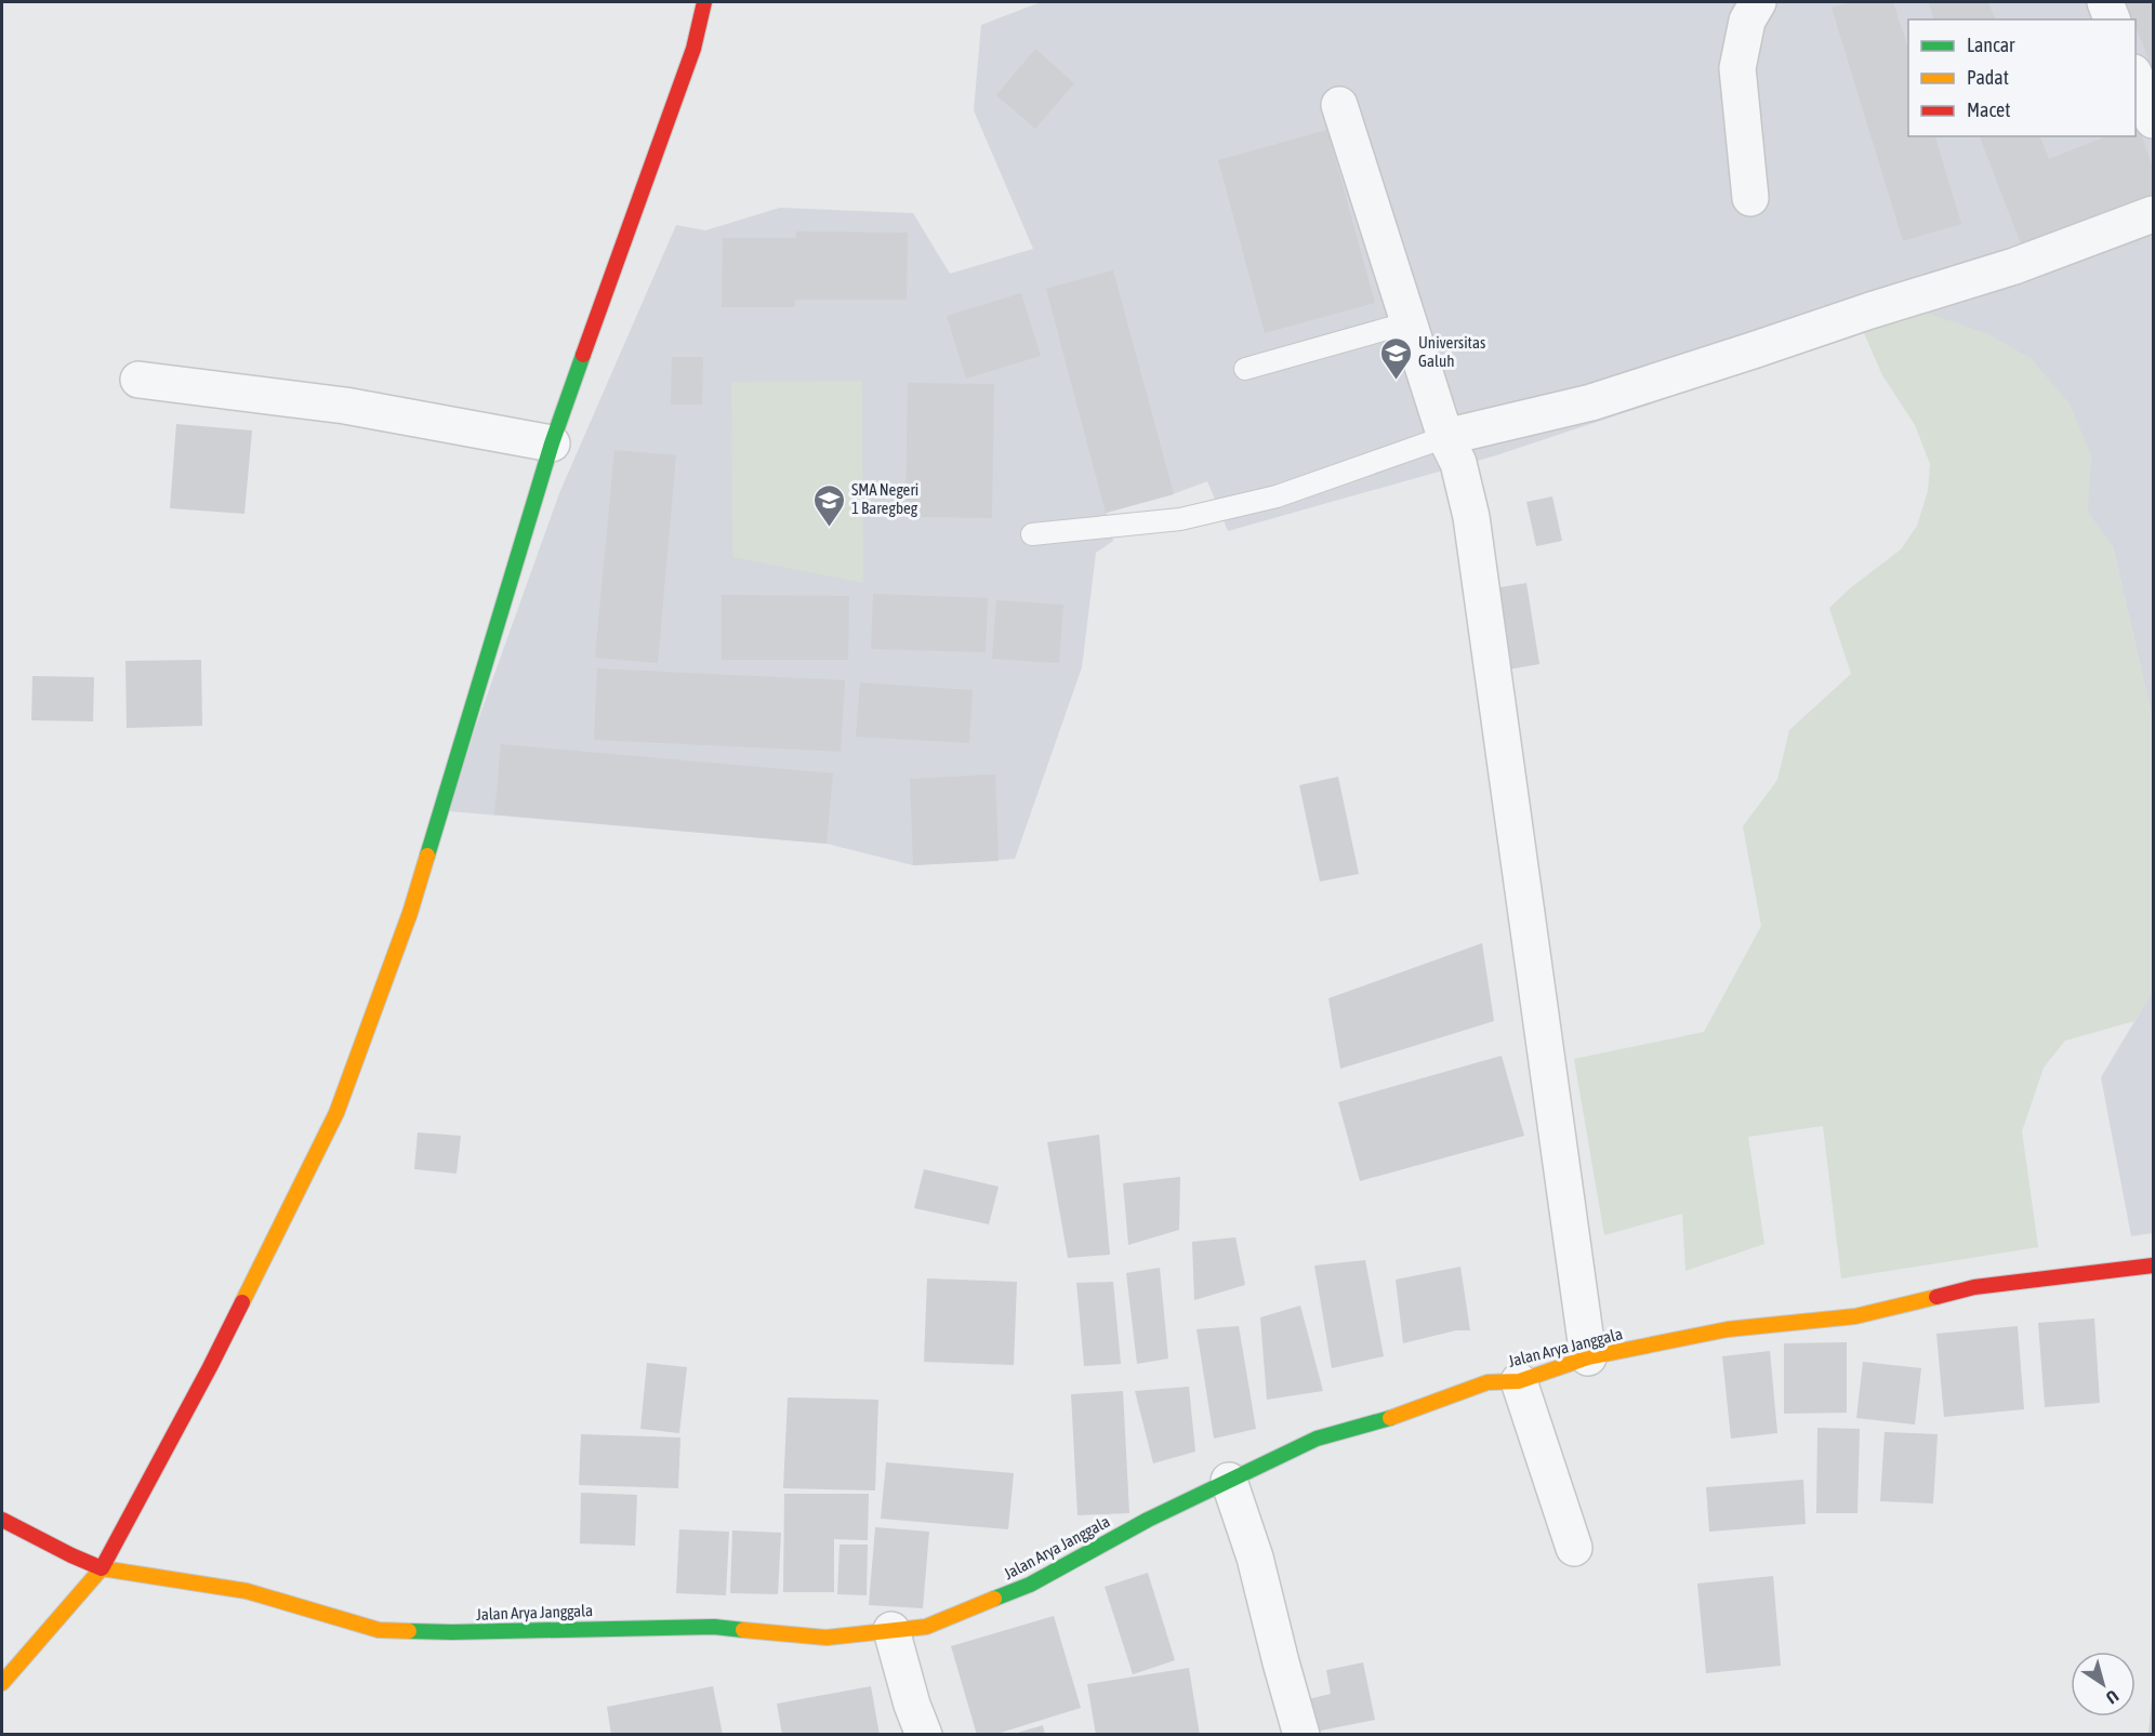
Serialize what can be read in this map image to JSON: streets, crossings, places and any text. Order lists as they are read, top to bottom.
{
  "streets": {
    "street": ["Jalan Arya Janggala"]
  },
  "places": {
    "school or university": ["Universitas Galuh", "SMA Negeri 1 Baregbeg"]
  },
  "legend": ["Lancar", "Padat", "Macet"],
  "north": "bottom right"
}
